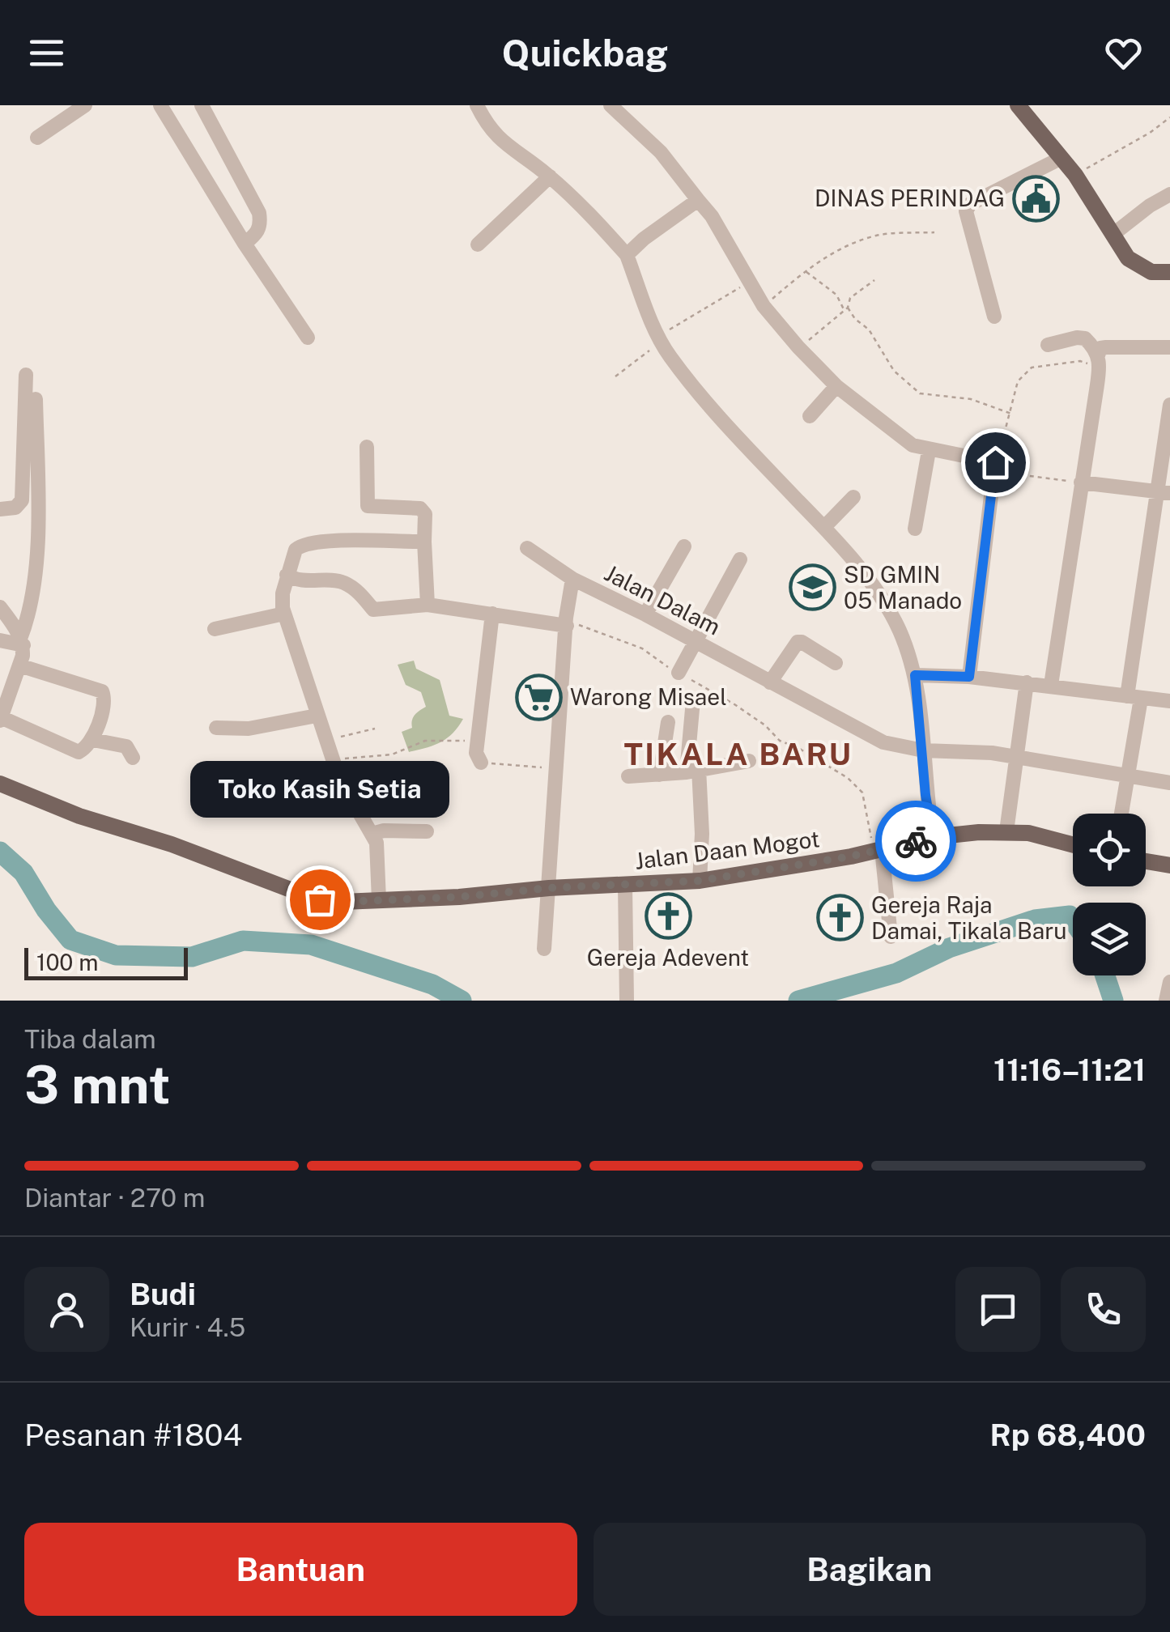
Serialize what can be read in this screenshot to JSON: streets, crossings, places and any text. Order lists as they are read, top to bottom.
{
  "streets": {
    "main road": ["Jalan Daan Mogot"],
    "street": ["Jalan Dalam"]
  },
  "crossings": [
    ["Jalan Dalam", "Jalan Daan Mogot"]
  ],
  "districts": ["TIKALA BARU"],
  "places": {
    "public building": ["DINAS PERINDAG"],
    "school or university": ["SD GMIN 05 Manado"],
    "supermarket": ["Warong Misael"],
    "other": ["Toko Kasih Setia"],
    "church": ["Gereja Adevent", "Gereja Raja Damai, Tikala Baru"]
  },
  "scale_bar": "100 m",
  "page": {
    "header": "Quickbag",
    "bubble": "Toko Kasih Setia",
    "scale": "100 m",
    "heading": ["3 mnt", "Tiba dalam", "11:16–11:21"],
    "panel": [
      "Budi",
      "Kurir · 4.5",
      "Pesanan #1804",
      "Rp 68,400"
    ],
    "bar": "Diantar · 270 m",
    "buttons": ["Bantuan", "Bagikan"]
  }
}
